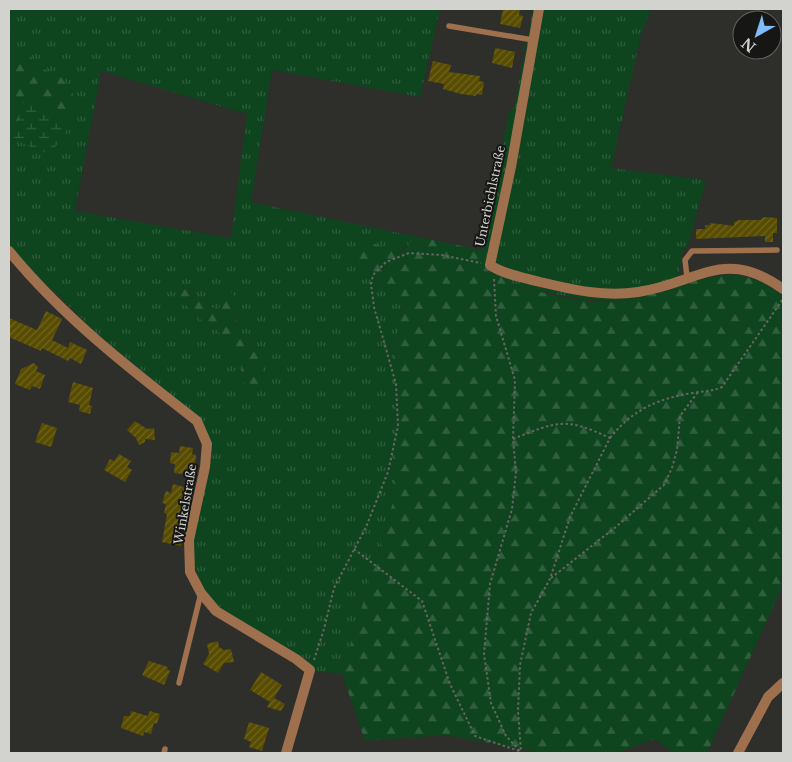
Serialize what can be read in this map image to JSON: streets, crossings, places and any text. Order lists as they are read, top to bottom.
{
  "streets": {
    "street": ["Unterbichlstraße", "Winkelstraße"]
  },
  "north": "bottom left"
}
